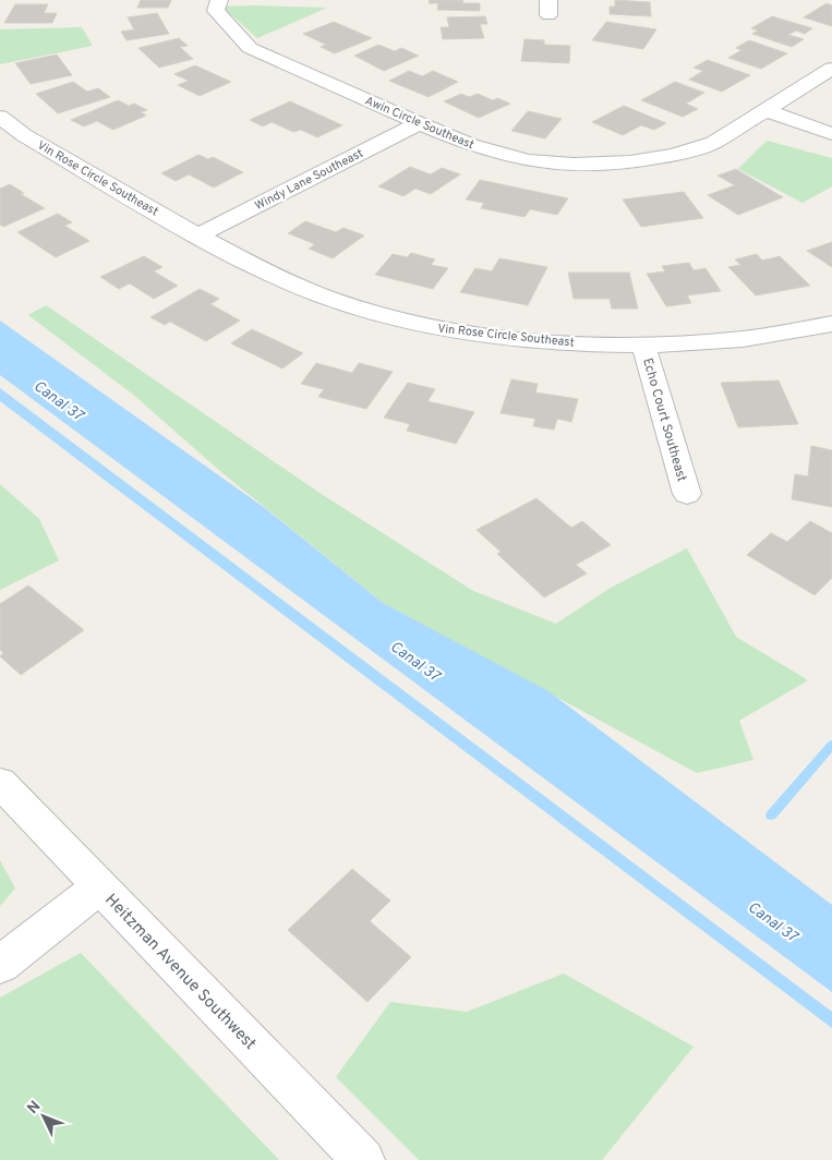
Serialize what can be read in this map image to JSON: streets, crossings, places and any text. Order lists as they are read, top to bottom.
{
  "streets": {
    "street": [
      "Awin Circle Southeast",
      "Vin Rose Circle Southeast",
      "Windy Lane Southeast",
      "Echo Court Southeast",
      "Heitzman Avenue Southwest"
    ]
  },
  "crossings": [
    ["Awin Circle Southeast", "Windy Lane Southeast"],
    ["Vin Rose Circle Southeast", "Windy Lane Southeast"],
    ["Vin Rose Circle Southeast", "Echo Court Southeast"]
  ],
  "water": ["Canal 37"],
  "north": "top left"
}
